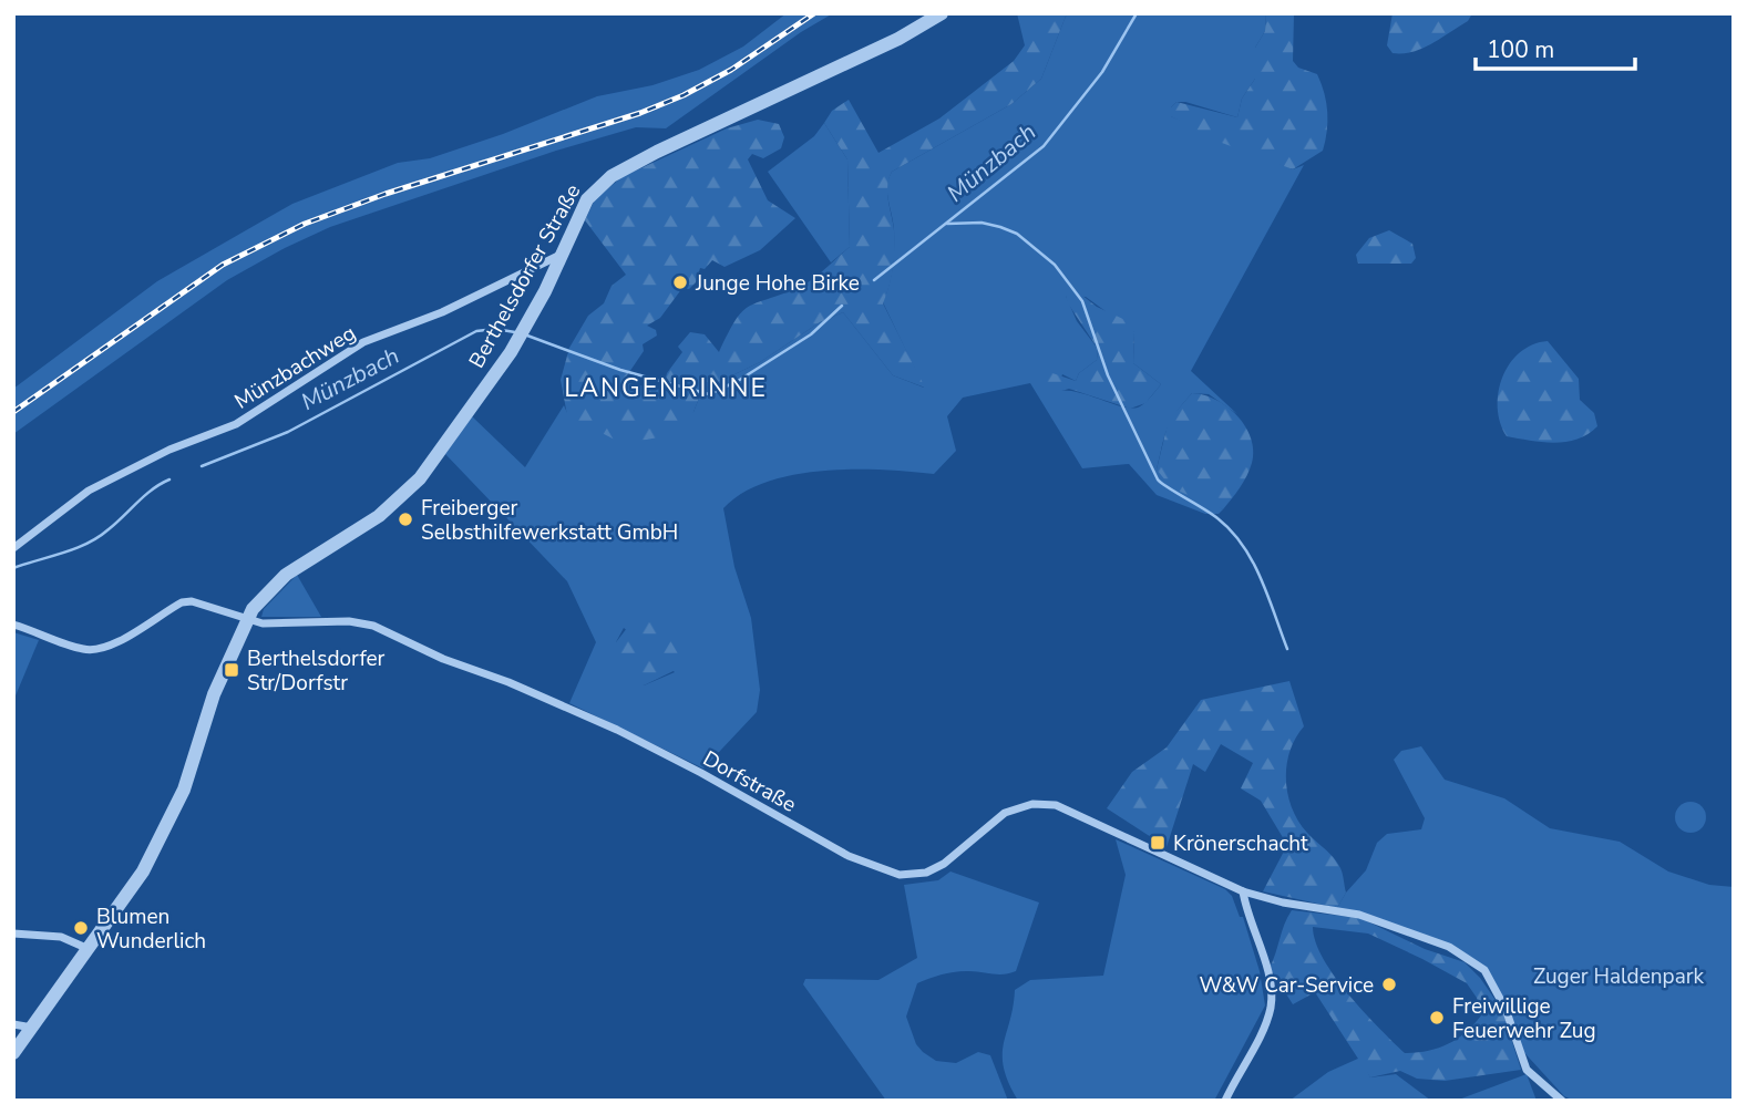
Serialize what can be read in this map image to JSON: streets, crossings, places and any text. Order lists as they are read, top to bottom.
{
  "streets": {
    "street": ["Berthelsdorfer Straße", "Münzbachweg", "Dorfstraße"]
  },
  "crossings": [
    ["Berthelsdorfer Straße", "Münzbachweg"],
    ["Berthelsdorfer Straße", "Dorfstraße"]
  ],
  "districts": ["LANGENRINNE"],
  "water": ["Münzbach"],
  "parks": ["Zuger Haldenpark"],
  "places": {
    "other": [
      "Junge Hohe Birke",
      "Freiberger Selbsthilfewerkstatt GmbH",
      "Blumen Wunderlich",
      "W&W Car-Service",
      "Freiwillige Feuerwehr Zug"
    ],
    "transit": ["Berthelsdorfer Str/Dorfstr", "Krönerschacht"]
  },
  "scale_bar": "100 m"
}
